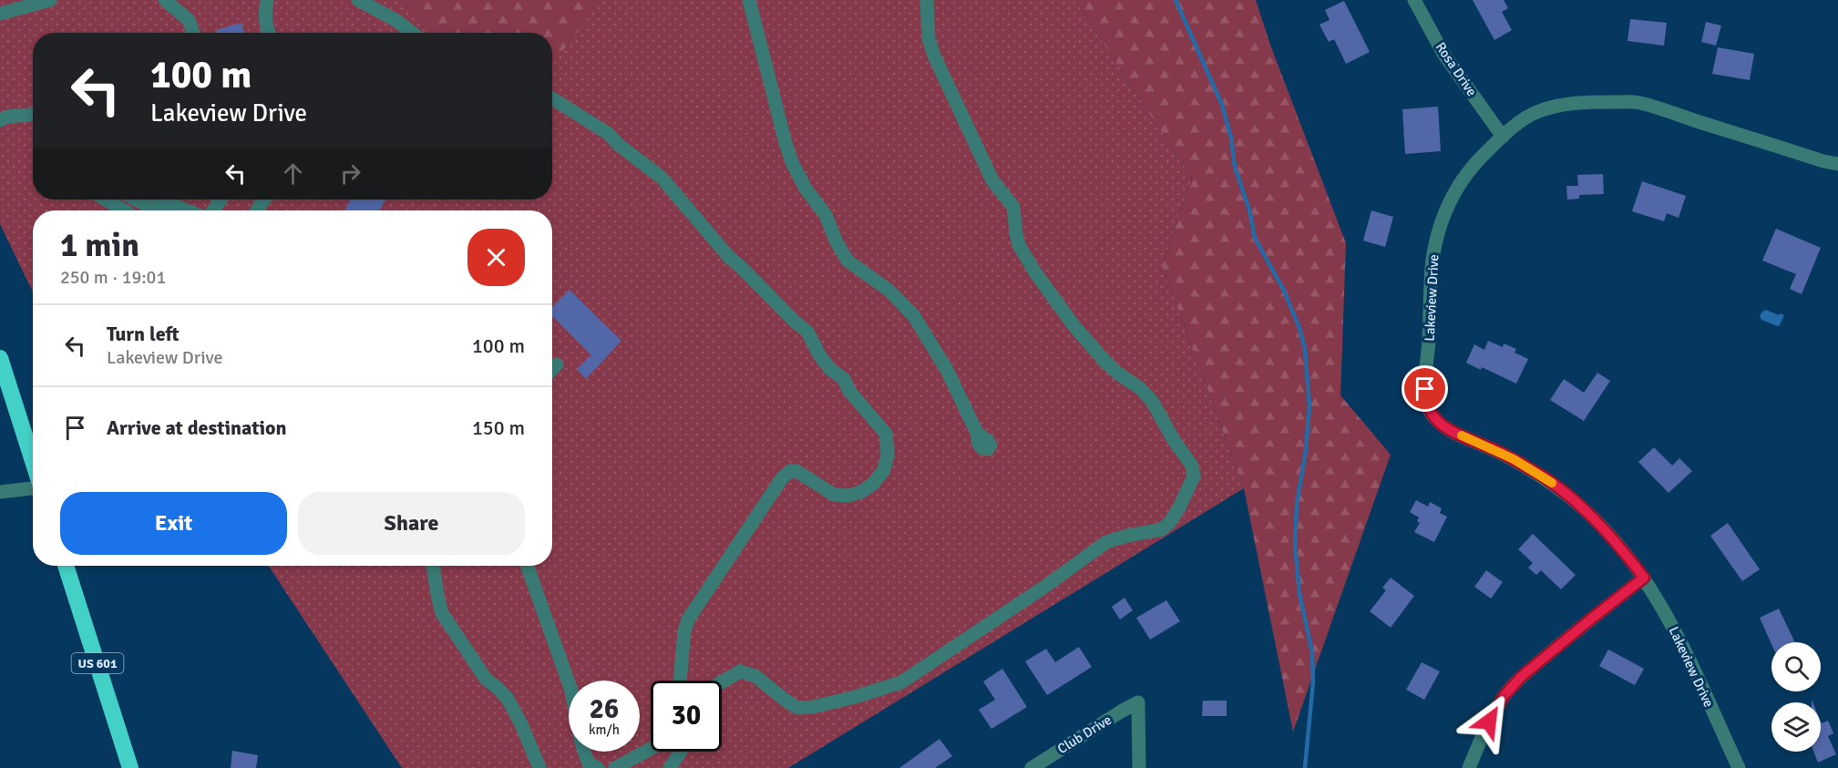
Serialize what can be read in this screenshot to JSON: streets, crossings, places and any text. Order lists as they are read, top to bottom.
{
  "streets": {
    "highway": ["US 601"],
    "street": ["Rosa Drive", "Lakeview Drive", "Club Drive"]
  },
  "crossings": [
    ["Rosa Drive", "Lakeview Drive"]
  ],
  "page": {
    "turn": ["100 m", "Lakeview Drive"],
    "heading": ["1 min", "250 m · 19:01"],
    "list": [
      {
        "name": "Turn left",
        "note": "Lakeview Drive",
        "value": "100 m"
      },
      {
        "name": "Arrive at destination",
        "value": "150 m"
      }
    ],
    "buttons": ["Exit", "Share"],
    "speed": "26 km/h",
    "limit": "30"
  }
}
